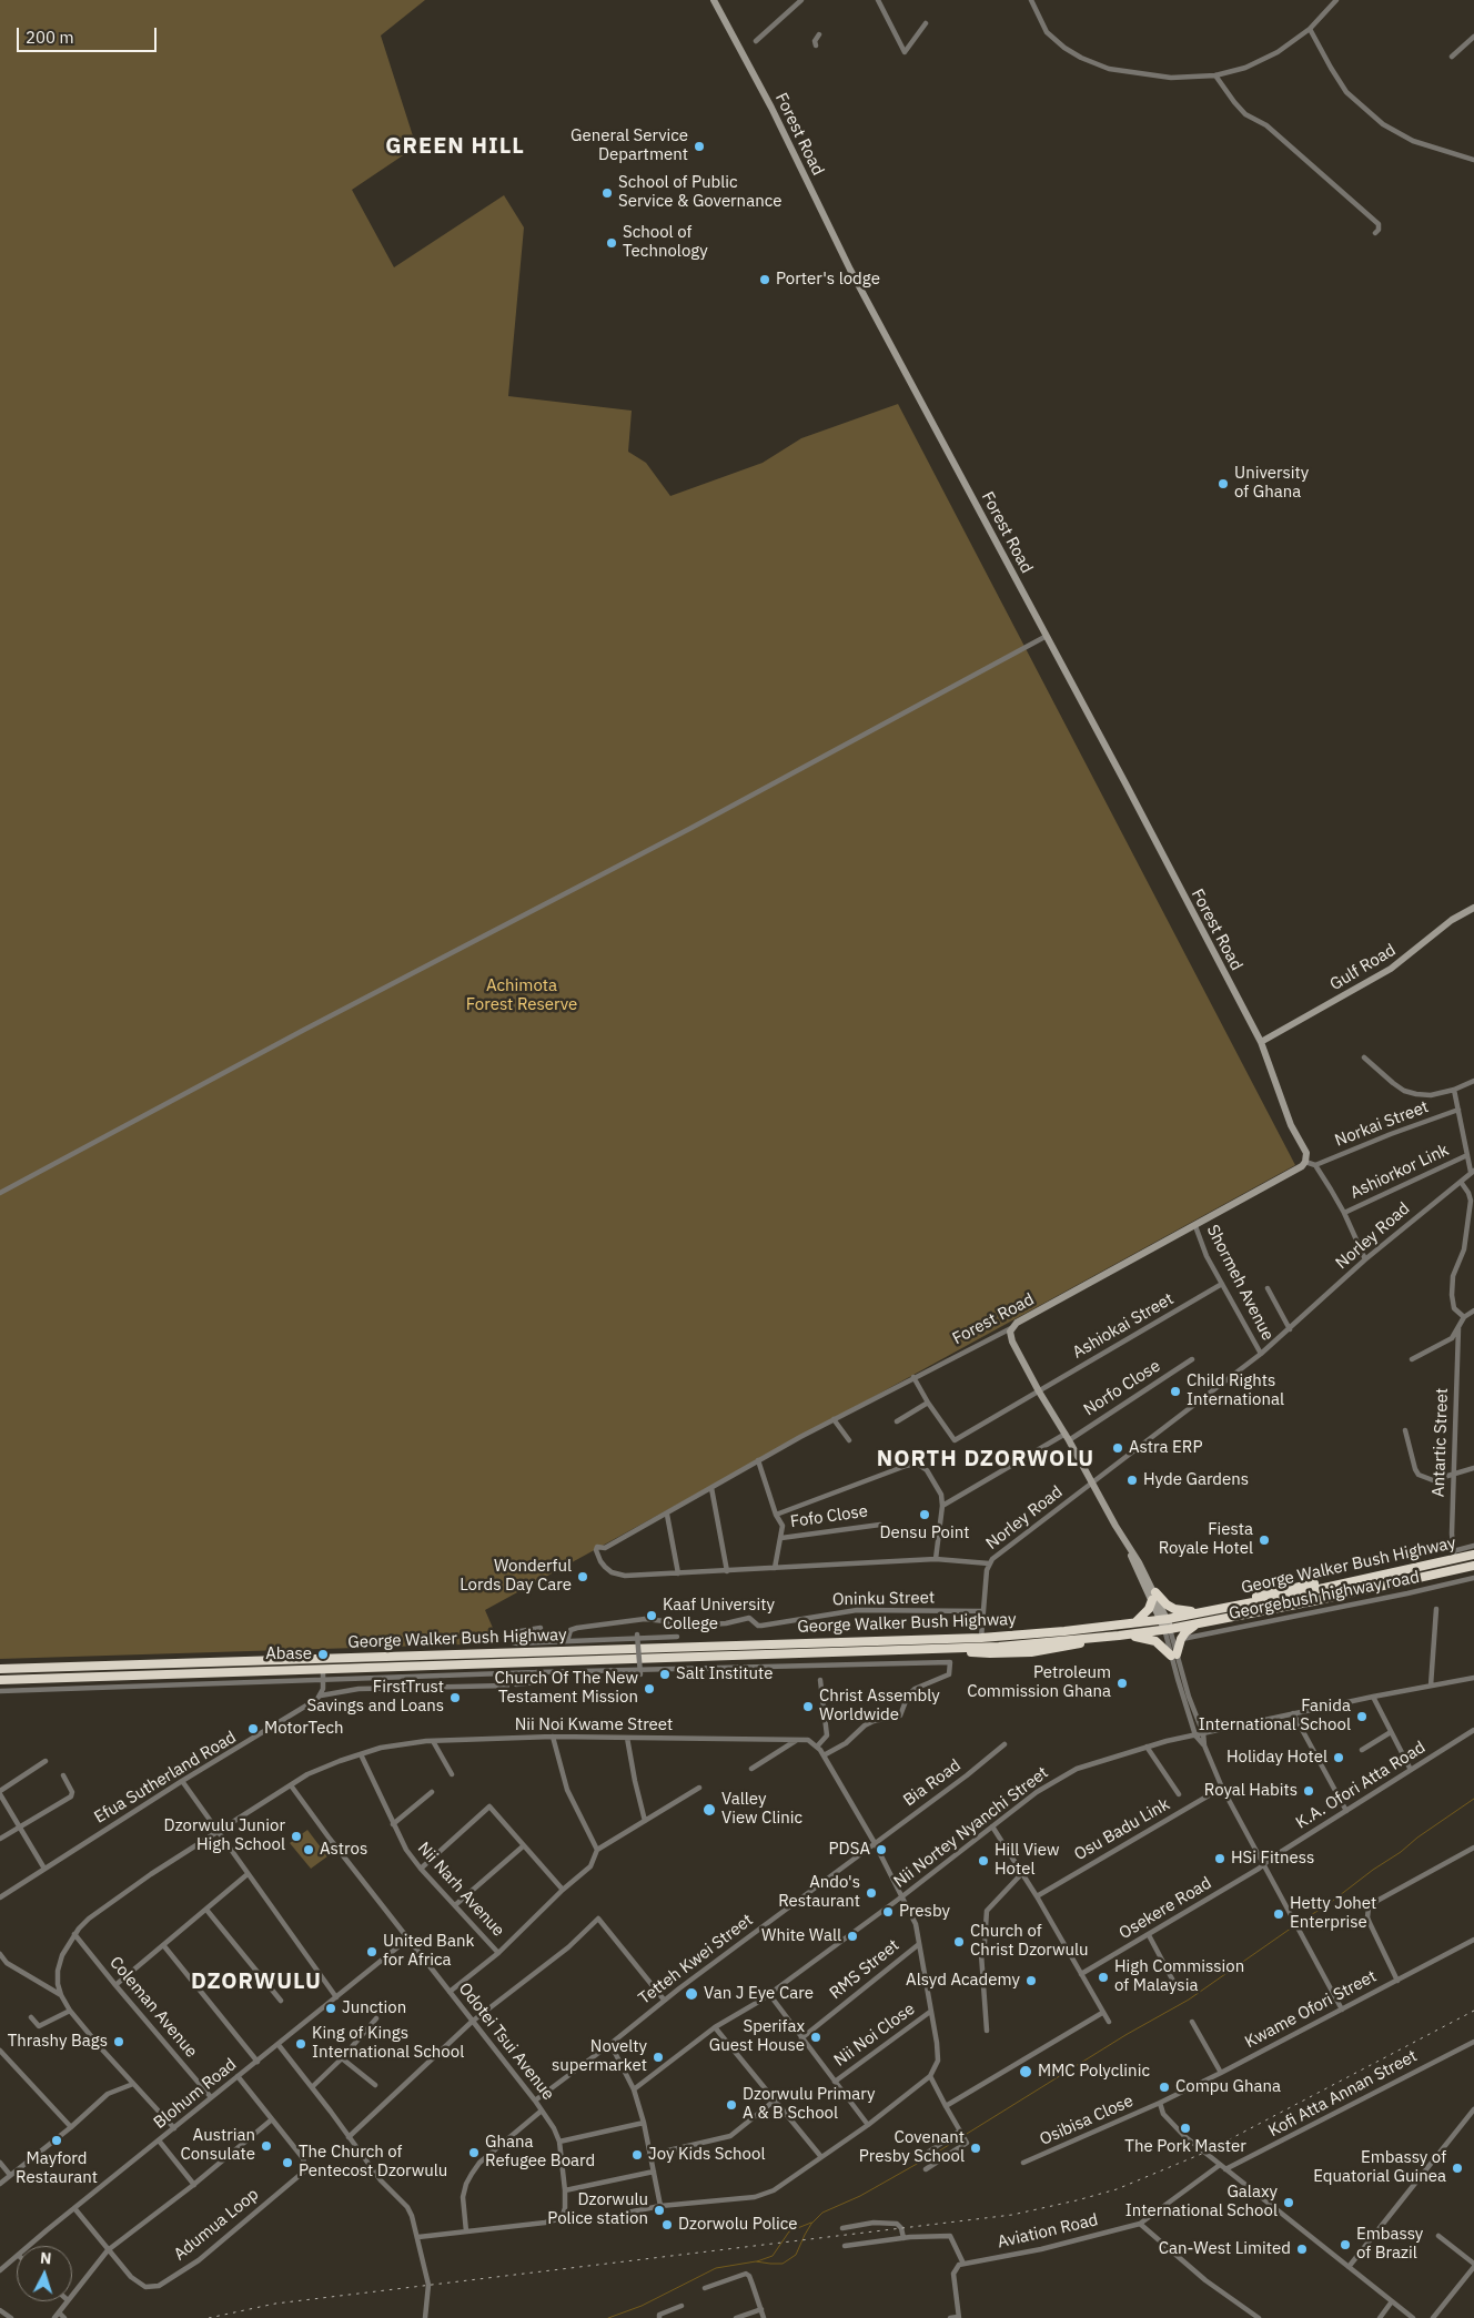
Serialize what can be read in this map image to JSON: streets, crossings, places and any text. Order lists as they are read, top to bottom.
{
  "streets": {
    "highway": ["George Walker Bush Highway"],
    "main road": ["Forest Road", "Gulf Road"],
    "street": [
      "Norkai Street",
      "Ashiorkor Link",
      "Norley Road",
      "Shormeh Avenue",
      "Ashiokai Street",
      "Norfo Close",
      "Antartic Street",
      "Fofo Close",
      "Georgebush highway road",
      "Oninku Street",
      "Nii Noi Kwame Street",
      "Efua Sutherland Road",
      "Bia Road",
      "K.A. Ofori Atta Road",
      "Nii Nortey Nyanchi Street",
      "Osu Badu Link",
      "Nii Narh Avenue",
      "Osekere Road",
      "Tetteh Kwei Street",
      "RMS Street",
      "Coleman Avenue",
      "Kwame Ofori Street",
      "Nii Noi Close",
      "Odotei Tsui Avenue",
      "Blohum Road",
      "Kofi Atta Annan Street",
      "Osibisa Close",
      "Adumua Loop",
      "Aviation Road"
    ]
  },
  "crossings": [
    ["Forest Road", "Gulf Road"],
    ["Forest Road", "Norley Road"],
    ["Forest Road", "Shormeh Avenue"],
    ["Norley Road", "Shormeh Avenue"],
    ["Shormeh Avenue", "Ashiokai Street"],
    ["Antartic Street", "George Walker Bush Highway"],
    ["Nii Noi Kwame Street", "Bia Road"],
    ["Nii Noi Kwame Street", "Nii Nortey Nyanchi Street"],
    ["Nii Noi Kwame Street", "Nii Narh Avenue"],
    ["Nii Noi Kwame Street", "Tetteh Kwei Street"],
    ["Nii Noi Kwame Street", "RMS Street"],
    ["Nii Noi Kwame Street", "Coleman Avenue"],
    ["Nii Noi Kwame Street", "Nii Noi Close"],
    ["Nii Noi Kwame Street", "Odotei Tsui Avenue"],
    ["Bia Road", "Tetteh Kwei Street"],
    ["K.A. Ofori Atta Road", "Osekere Road"],
    ["Tetteh Kwei Street", "Odotei Tsui Avenue"],
    ["Coleman Avenue", "Blohum Road"],
    ["Kwame Ofori Street", "Osibisa Close"],
    ["Odotei Tsui Avenue", "Blohum Road"],
    ["Blohum Road", "Adumua Loop"]
  ],
  "districts": ["GREEN HILL", "NORTH DZORWOLU", "DZORWULU"],
  "parks": ["Achimota Forest Reserve"],
  "places": [
    "General Service Department",
    "School of Public Service & Governance",
    "School of Technology",
    "Porter's lodge",
    "University of Ghana",
    "Child Rights International",
    "Astra ERP",
    "Hyde Gardens",
    "Densu Point",
    "Fiesta Royale Hotel",
    "Wonderful Lords Day Care",
    "Kaaf University College",
    "Abase",
    "Salt Institute",
    "Petroleum Commission Ghana",
    "Church Of The New Testament Mission",
    "FirstTrust Savings and Loans",
    "Christ Assembly Worldwide",
    "Fanida International School",
    "MotorTech",
    "Holiday Hotel",
    "Royal Habits",
    "Valley View Clinic",
    "Dzorwulu Junior High School",
    "Astros",
    "PDSA",
    "HSi Fitness",
    "Hill View Hotel",
    "Ando's Restaurant",
    "Presby",
    "Hetty Johet Enterprise",
    "White Wall",
    "Church of Christ Dzorwulu",
    "United Bank for Africa",
    "High Commission of Malaysia",
    "Alsyd Academy",
    "Van J Eye Care",
    "Junction",
    "Sperifax Guest House",
    "Thrashy Bags",
    "King of Kings International School",
    "Novelty supermarket",
    "MMC Polyclinic",
    "Compu Ghana",
    "Dzorwulu Primary A & B School",
    "The Pork Master",
    "Mayford Restaurant",
    "Austrian Consulate",
    "Covenant Presby School",
    "Ghana Refugee Board",
    "Joy Kids School",
    "The Church of Pentecost Dzorwulu",
    "Embassy of Equatorial Guinea",
    "Galaxy International School",
    "Dzorwulu Police station",
    "Dzorwolu Police",
    "Embassy of Brazil",
    "Can-West Limited"
  ],
  "scale_bar": "200 m",
  "north": "top"
}
